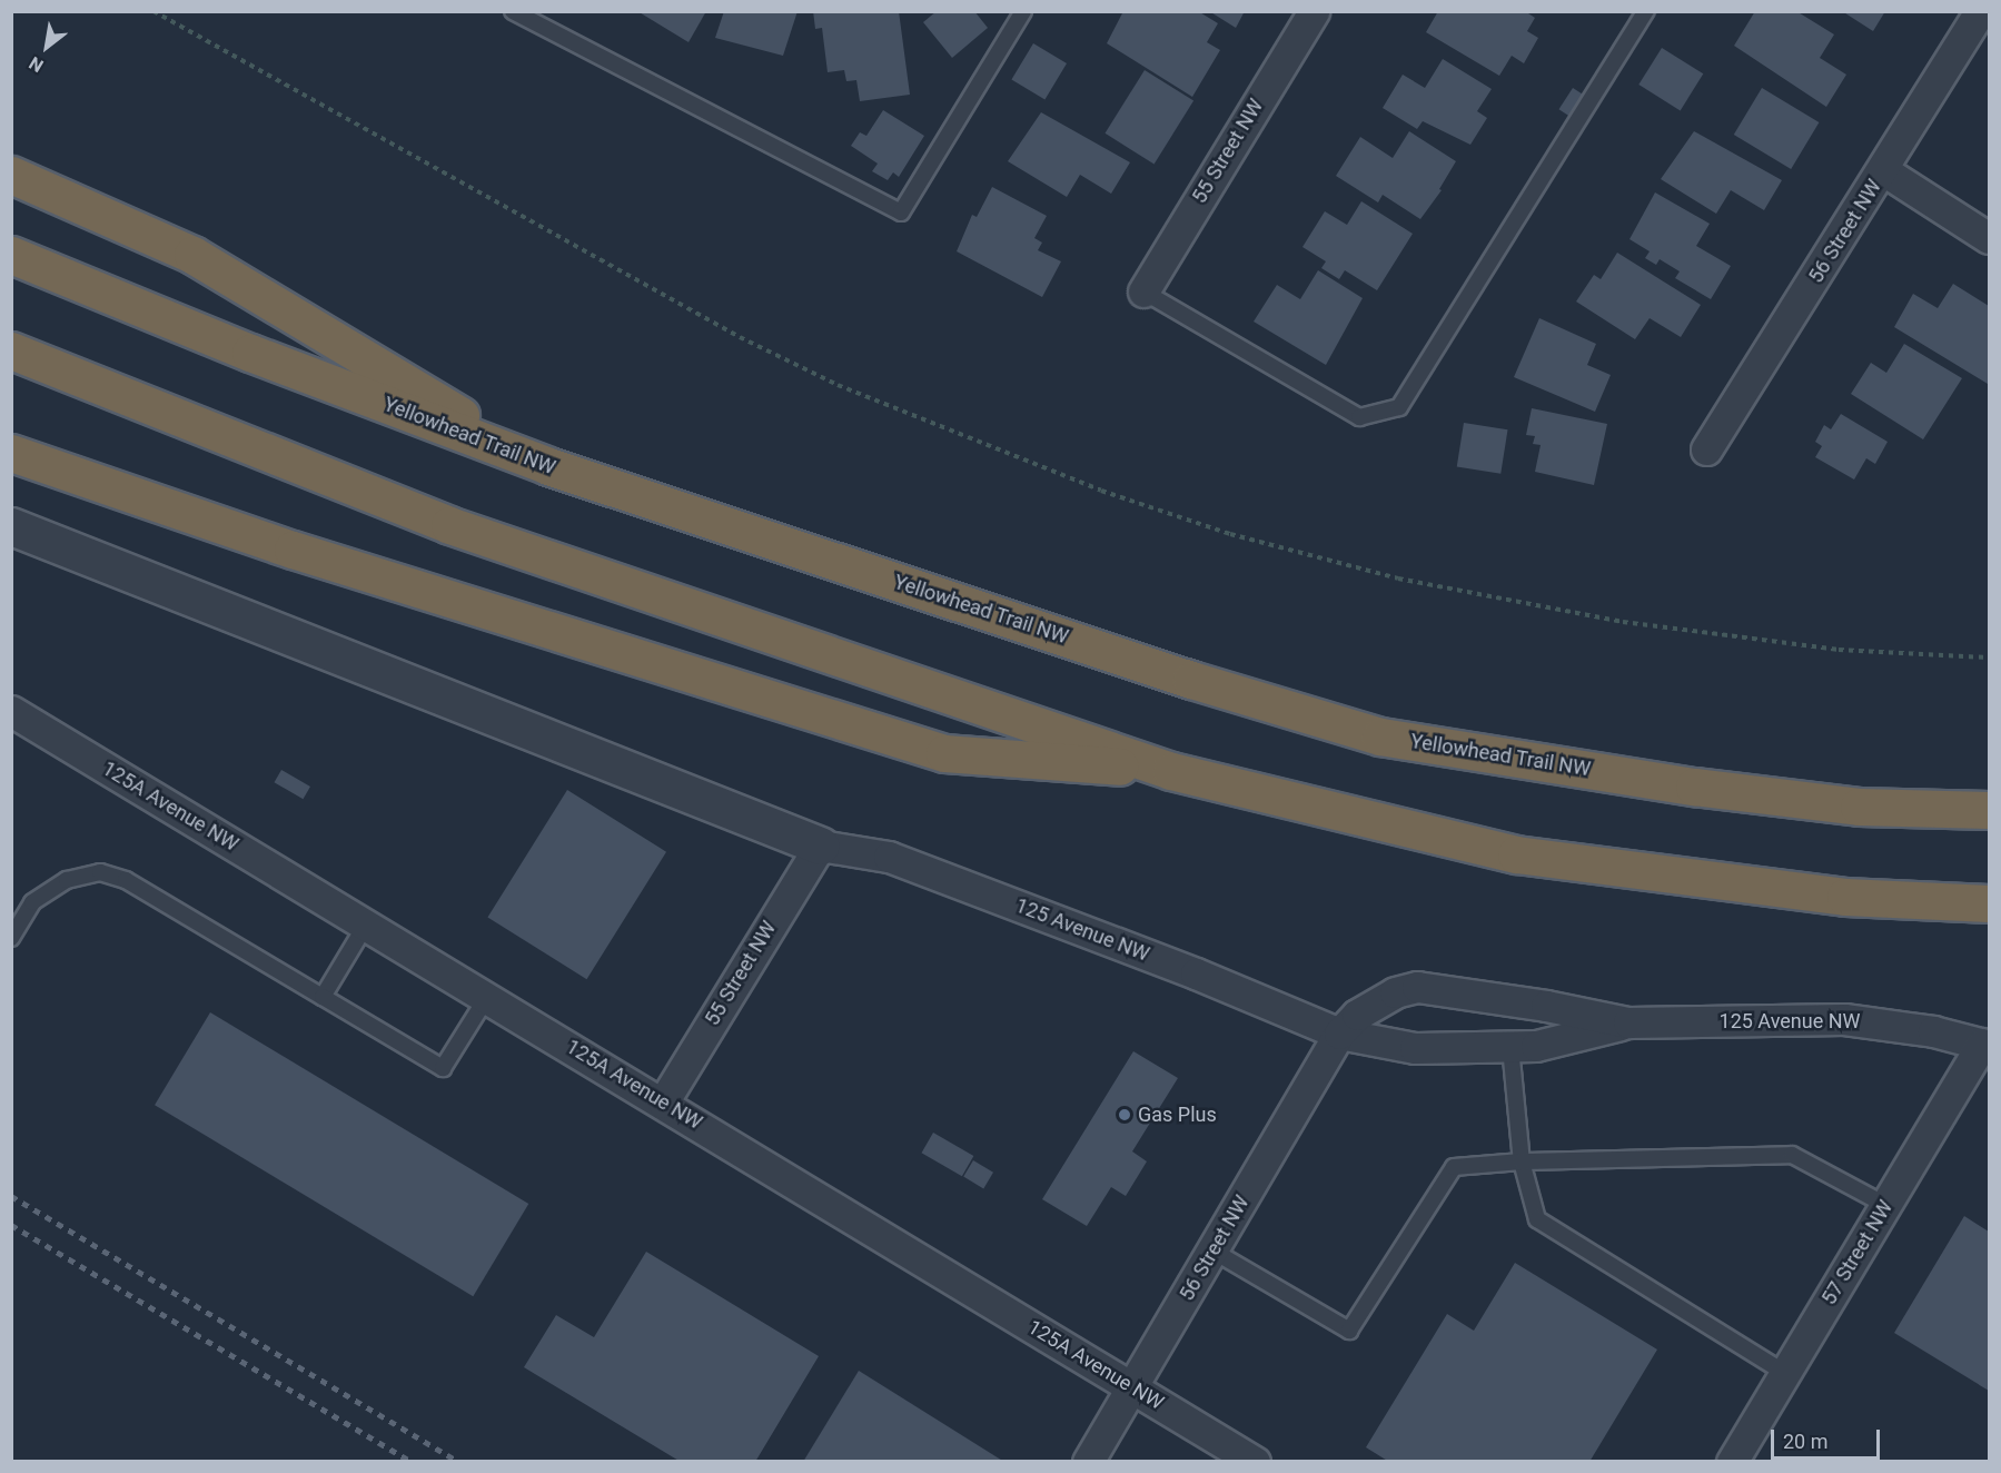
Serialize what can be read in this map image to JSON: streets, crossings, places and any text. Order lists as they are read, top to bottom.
{
  "streets": {
    "highway": ["Yellowhead Trail NW"],
    "street": [
      "55 Street NW",
      "56 Street NW",
      "125A Avenue NW",
      "125 Avenue NW",
      "57 Street NW"
    ]
  },
  "crossings": [
    ["55 Street NW", "125A Avenue NW"],
    ["55 Street NW", "125 Avenue NW"],
    ["56 Street NW", "125A Avenue NW"],
    ["56 Street NW", "125 Avenue NW"],
    ["125 Avenue NW", "57 Street NW"]
  ],
  "places": ["Gas Plus"],
  "scale_bar": "20 m",
  "north": "bottom left"
}
